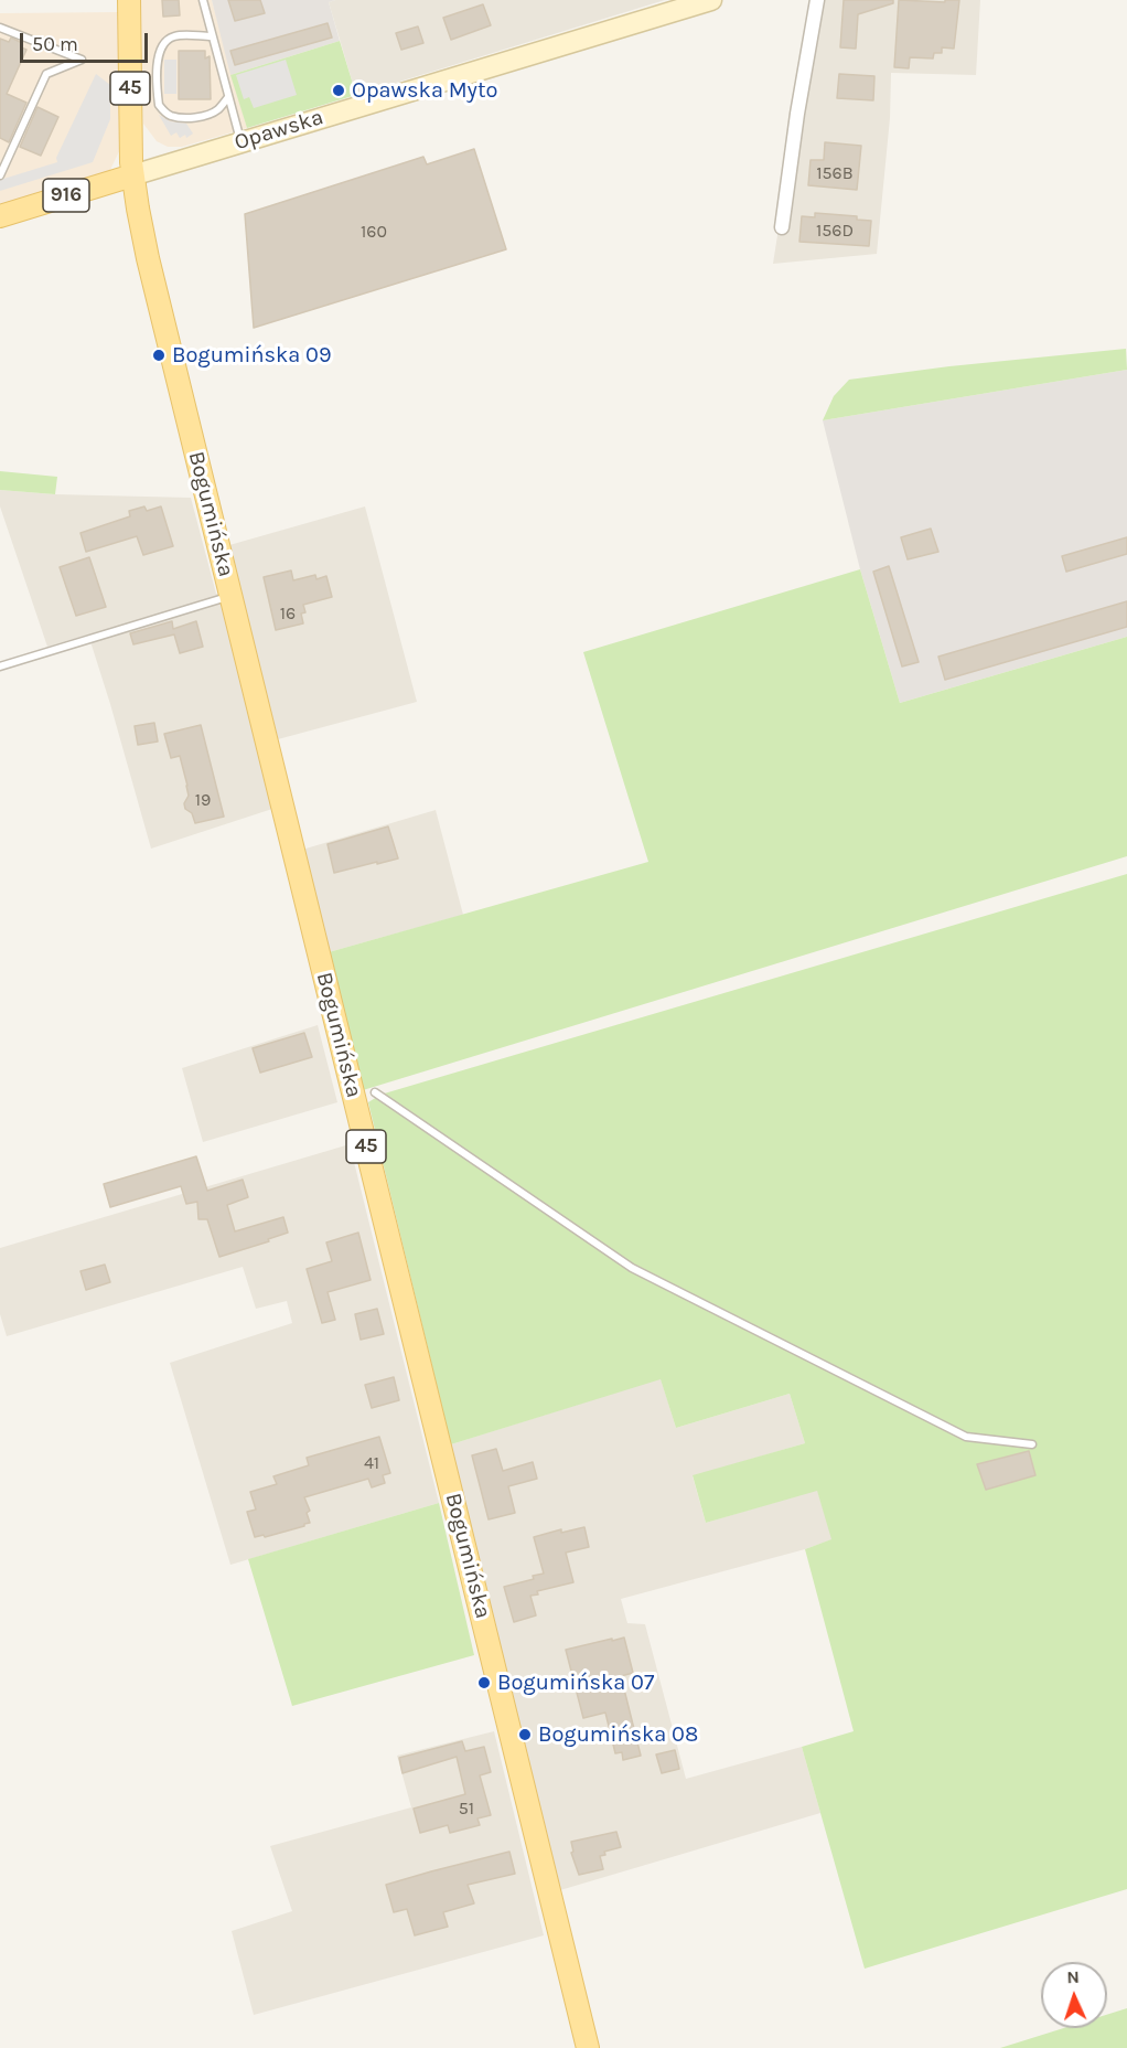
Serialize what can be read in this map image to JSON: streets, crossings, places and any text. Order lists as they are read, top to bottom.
{
  "streets": {
    "main road": [
      "45",
      "Opawska",
      "916",
      "Bogumińska"
    ]
  },
  "crossings": [
    ["45", "Opawska"],
    ["45", "Bogumińska"],
    ["Opawska", "Bogumińska"]
  ],
  "places": [
    "Opawska Myto",
    "Bogumińska 09",
    "Bogumińska 07",
    "Bogumińska 08"
  ],
  "house_numbers": [
    "156B",
    "156D",
    "160",
    "16",
    "19",
    "41",
    "51"
  ],
  "scale_bar": "50 m",
  "north": "top"
}
